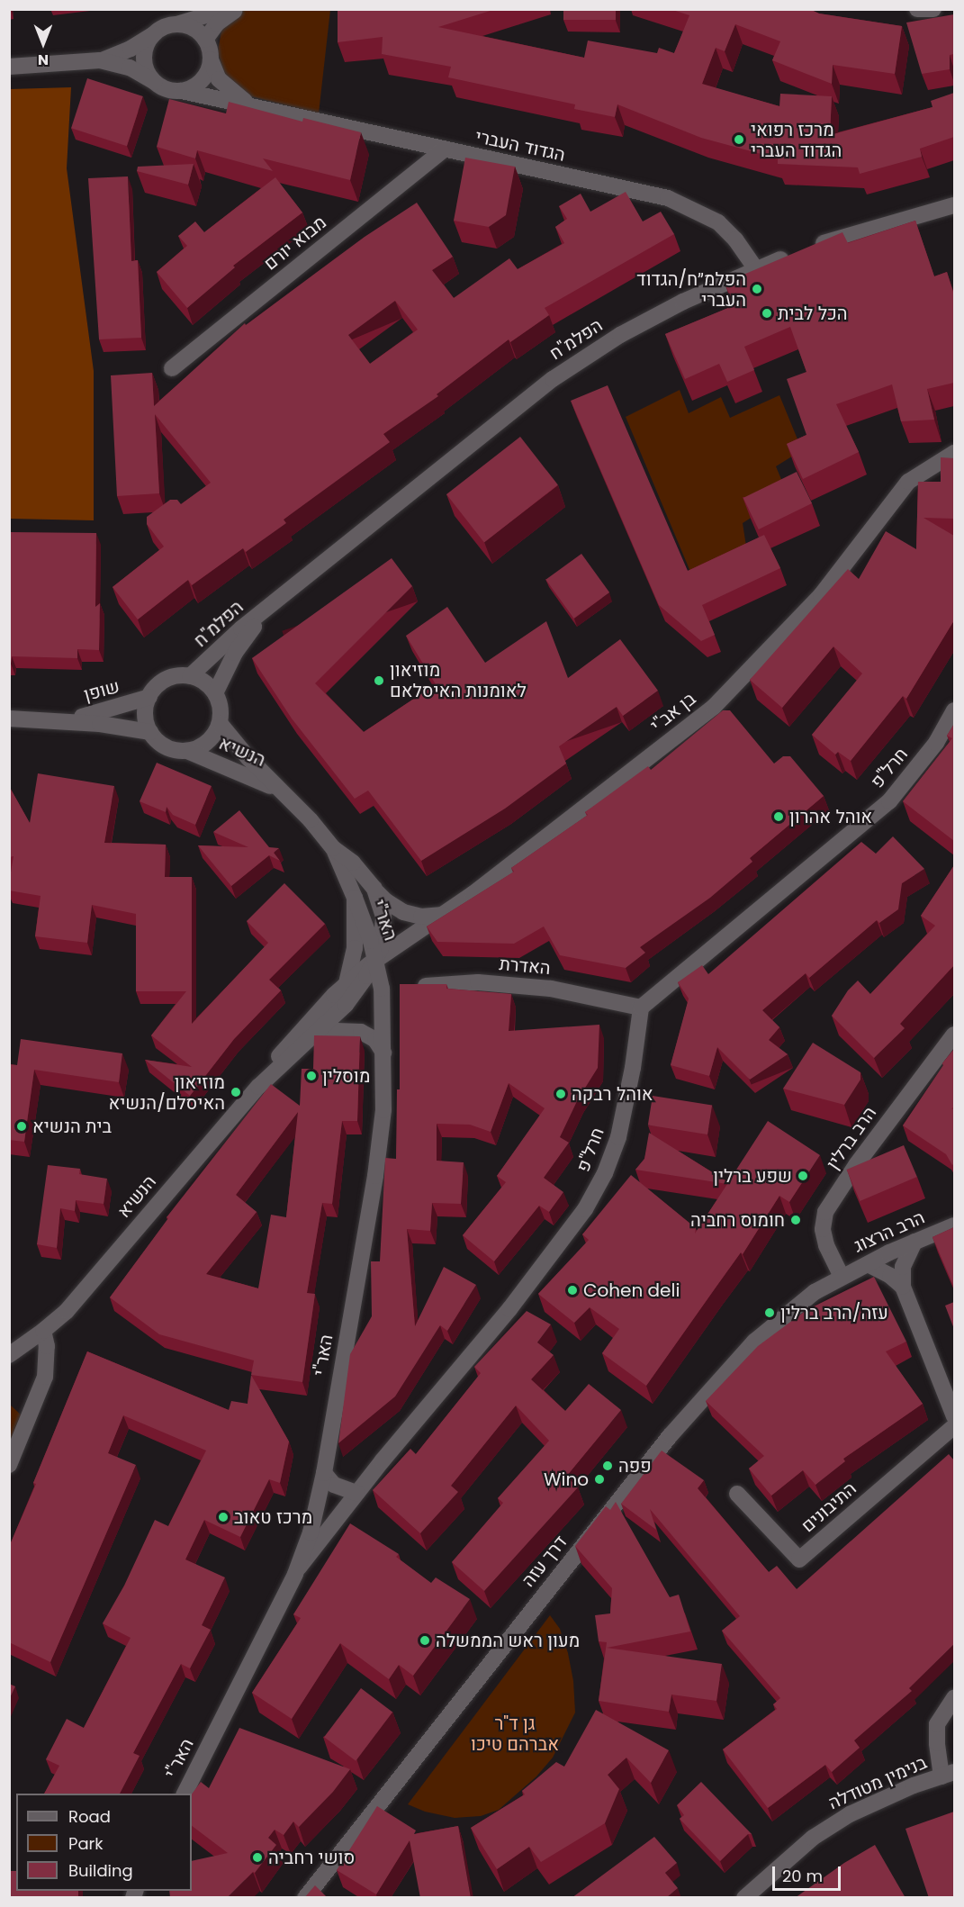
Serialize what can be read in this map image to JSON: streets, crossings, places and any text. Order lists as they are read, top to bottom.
{
  "streets": {
    "street": [
      "הגדוד העברי",
      "מבוא יורם",
      "הפלמ\"ח",
      "שופן",
      "בן אב\"י",
      "הנשיא",
      "חרל\"פ",
      "האר\"י",
      "האדרת",
      "הרב ברלין",
      "הרב הרצוג",
      "התיבונים",
      "דרך עזה",
      "בנימין מטודלה"
    ]
  },
  "crossings": [
    ["הגדוד העברי", "מבוא יורם"],
    ["הגדוד העברי", "הפלמ\"ח"],
    ["הפלמ\"ח", "שופן"],
    ["הפלמ\"ח", "הנשיא"],
    ["שופן", "הנשיא"],
    ["בן אב\"י", "הנשיא"],
    ["בן אב\"י", "האר\"י"],
    ["הנשיא", "האר\"י"],
    ["חרל\"פ", "האר\"י"],
    ["חרל\"פ", "האדרת"],
    ["הרב ברלין", "הרב הרצוג"],
    ["הרב ברלין", "דרך עזה"],
    ["הרב הרצוג", "דרך עזה"]
  ],
  "parks": ["גן ד\"ר אברהם טיכו"],
  "places": [
    "מרכז רפואי הגדוד העברי",
    "הפלמ״ח/הגדוד העברי",
    "הכל לבית",
    "מוזיאון לאומנות האיסלאם",
    "אוהל אהרון",
    "מוסלין",
    "מוזיאון האיסלם/הנשיא",
    "אוהל רבקה",
    "בית הנשיא",
    "שפע ברלין",
    "חומוס רחביה",
    "Cohen deli",
    "עזה/הרב ברלין",
    "פפה",
    "Wino",
    "מרכז טאוב",
    "מעון ראש הממשלה",
    "סושי רחביה"
  ],
  "legend": ["Road", "Park", "Building"],
  "scale_bar": "20 m",
  "north": "bottom"
}
